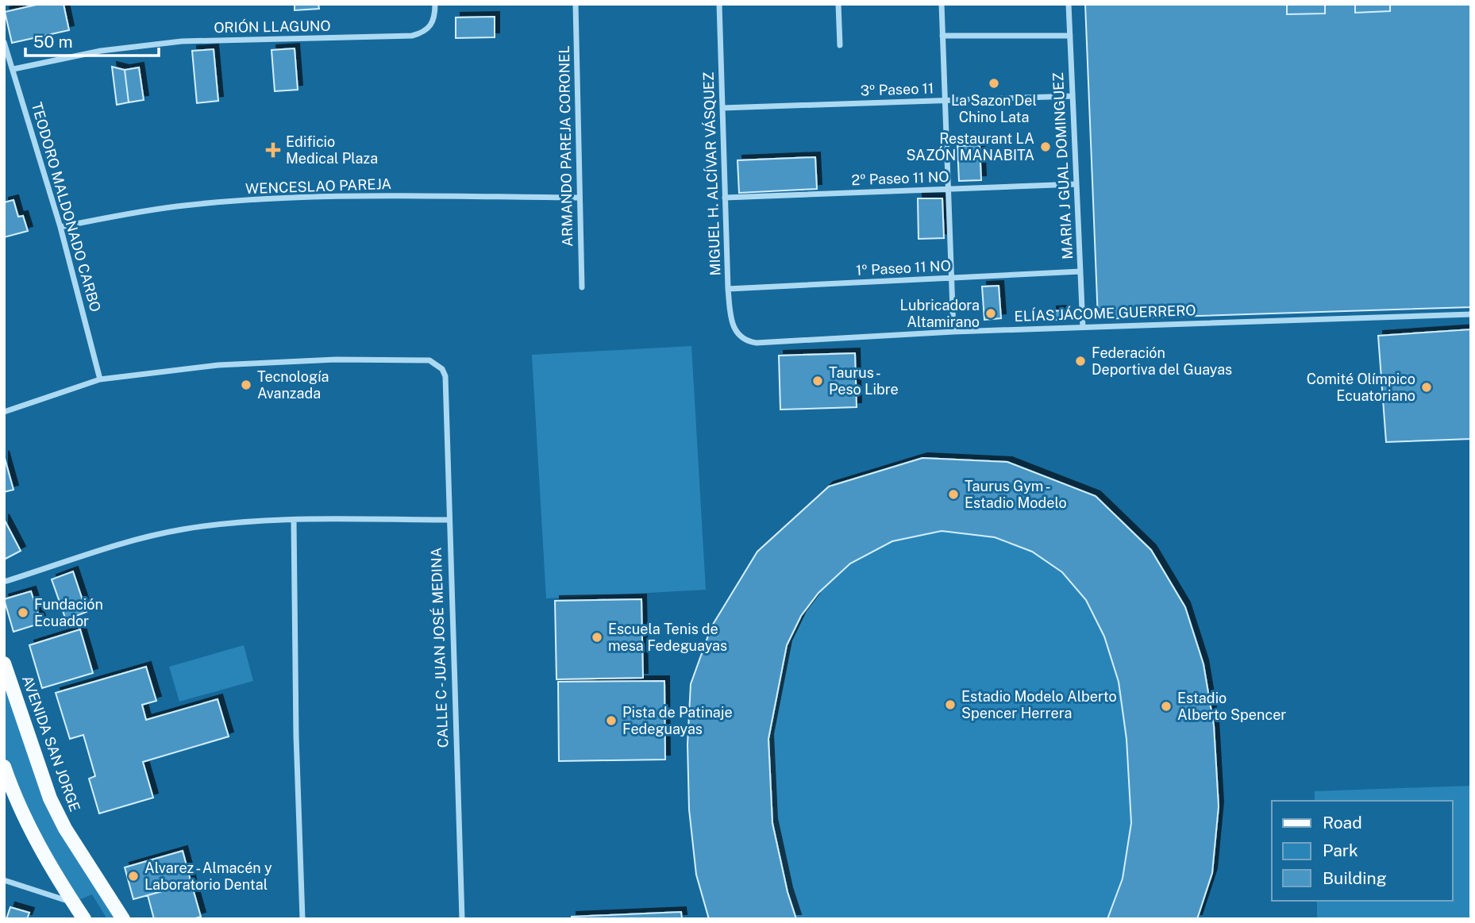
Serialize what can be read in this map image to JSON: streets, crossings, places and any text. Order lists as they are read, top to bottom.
{
  "streets": {
    "main road": ["AVENIDA SAN JORGE"],
    "street": [
      "ORIÓN LLAGUNO",
      "3º Paseo 11",
      "ARMANDO PAREJA CORONEL",
      "MARIA J GUAL DOMINGUEZ",
      "MIGUEL H. ALCÍVAR VÁSQUEZ",
      "2º Paseo 11 NO",
      "WENCESLAO PAREJA",
      "TEODORO MALDONADO CARBO",
      "1º Paseo 11 NO",
      "ELÍAS JÁCOME GUERRERO",
      "CALLE C - JUAN JOSÉ MEDINA"
    ]
  },
  "crossings": [
    ["ORIÓN LLAGUNO", "TEODORO MALDONADO CARBO"],
    ["3º Paseo 11", "MARIA J GUAL DOMINGUEZ"],
    ["3º Paseo 11", "MIGUEL H. ALCÍVAR VÁSQUEZ"],
    ["ARMANDO PAREJA CORONEL", "WENCESLAO PAREJA"],
    ["MARIA J GUAL DOMINGUEZ", "2º Paseo 11 NO"],
    ["MARIA J GUAL DOMINGUEZ", "1º Paseo 11 NO"],
    ["MARIA J GUAL DOMINGUEZ", "ELÍAS JÁCOME GUERRERO"],
    ["MIGUEL H. ALCÍVAR VÁSQUEZ", "2º Paseo 11 NO"],
    ["MIGUEL H. ALCÍVAR VÁSQUEZ", "1º Paseo 11 NO"],
    ["MIGUEL H. ALCÍVAR VÁSQUEZ", "ELÍAS JÁCOME GUERRERO"],
    ["WENCESLAO PAREJA", "TEODORO MALDONADO CARBO"],
    ["TEODORO MALDONADO CARBO", "CALLE C - JUAN JOSÉ MEDINA"]
  ],
  "places": {
    "other": [
      "La Sazon Del Chino Lata",
      "Restaurant LA SAZÓN MANABITA",
      "Lubricadora Altamirano",
      "Federación Deportiva del Guayas",
      "Taurus - Peso Libre",
      "Tecnología Avanzada",
      "Comité Olímpico Ecuatoriano",
      "Taurus Gym - Estadio Modelo",
      "Fundación Ecuador",
      "Escuela Tenis de mesa Fedeguayas",
      "Estadio Modelo Alberto Spencer Herrera",
      "Estadio Alberto Spencer",
      "Pista de Patinaje Fedeguayas",
      "Alvarez - Almacén y Laboratorio Dental"
    ],
    "health": ["Edificio Medical Plaza"]
  },
  "legend": ["Road", "Park", "Building"],
  "scale_bar": "50 m"
}
